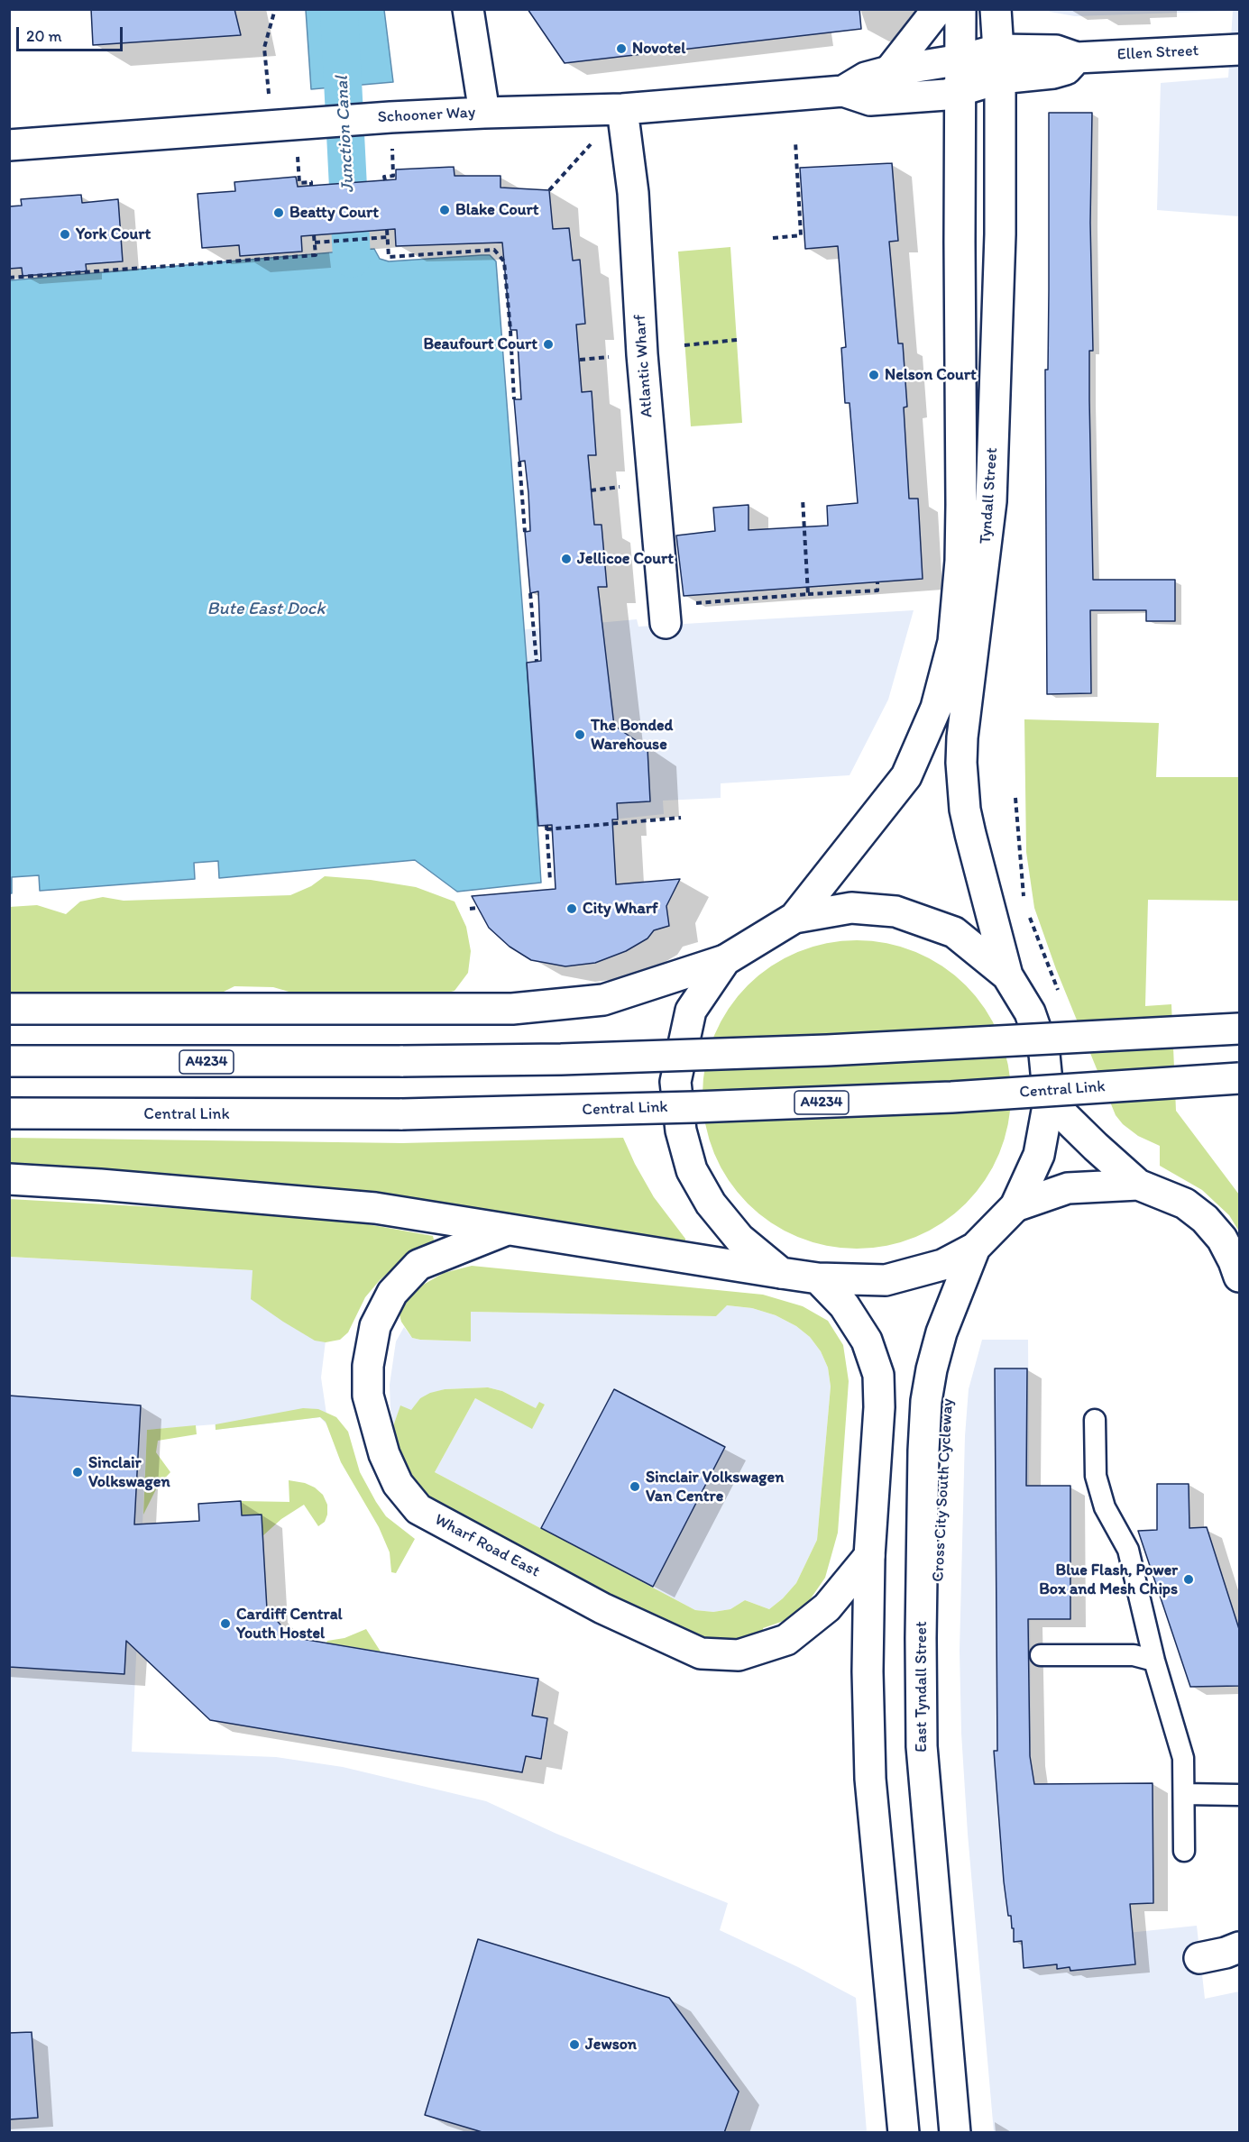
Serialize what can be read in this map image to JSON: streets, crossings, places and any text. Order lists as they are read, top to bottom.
{
  "streets": {
    "street": [
      "Ellen Street",
      "Schooner Way",
      "Atlantic Wharf",
      "Tyndall Street",
      "A4234",
      "Central Link",
      "Wharf Road East",
      "East Tyndall Street"
    ]
  },
  "crossings": [
    ["Ellen Street", "Schooner Way"],
    ["Ellen Street", "Tyndall Street"],
    ["Schooner Way", "Atlantic Wharf"],
    ["Schooner Way", "Tyndall Street"]
  ],
  "water": ["Junction Canal", "Bute East Dock"],
  "places": [
    "Novotel",
    "Blake Court",
    "Beatty Court",
    "York Court",
    "Beaufourt Court",
    "Nelson Court",
    "Jellicoe Court",
    "The Bonded Warehouse",
    "City Wharf",
    "Sinclair Volkswagen",
    "Sinclair Volkswagen Van Centre",
    "Blue Flash, Power Box and Mesh Chips",
    "Cardiff Central Youth Hostel",
    "Jewson"
  ],
  "scale_bar": "20 m"
}
